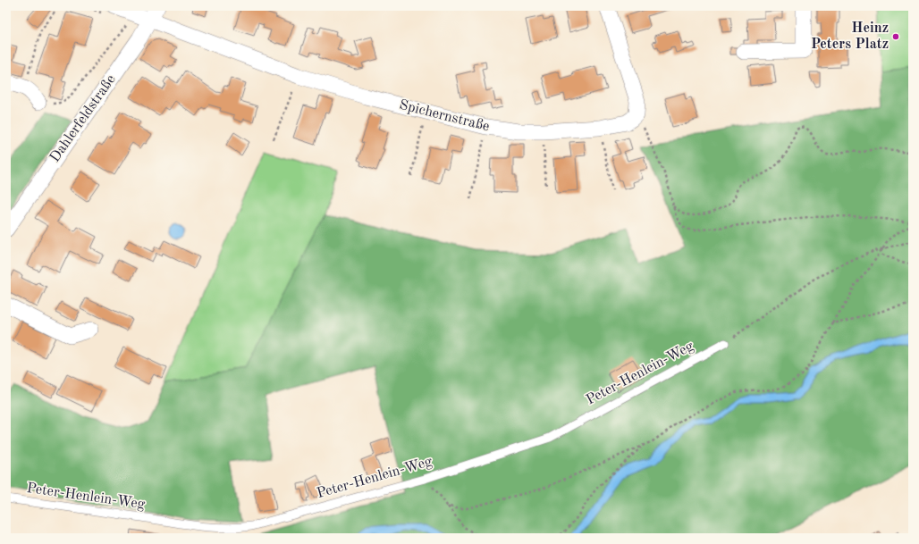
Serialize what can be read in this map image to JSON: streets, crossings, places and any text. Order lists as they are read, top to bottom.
{
  "streets": {
    "street": ["Spichernstraße", "Dahlerfeldstraße"],
    "lane": ["Peter-Henlein-Weg"]
  },
  "crossings": [
    ["Spichernstraße", "Dahlerfeldstraße"]
  ],
  "places": ["Heinz Peters Platz"]
}
